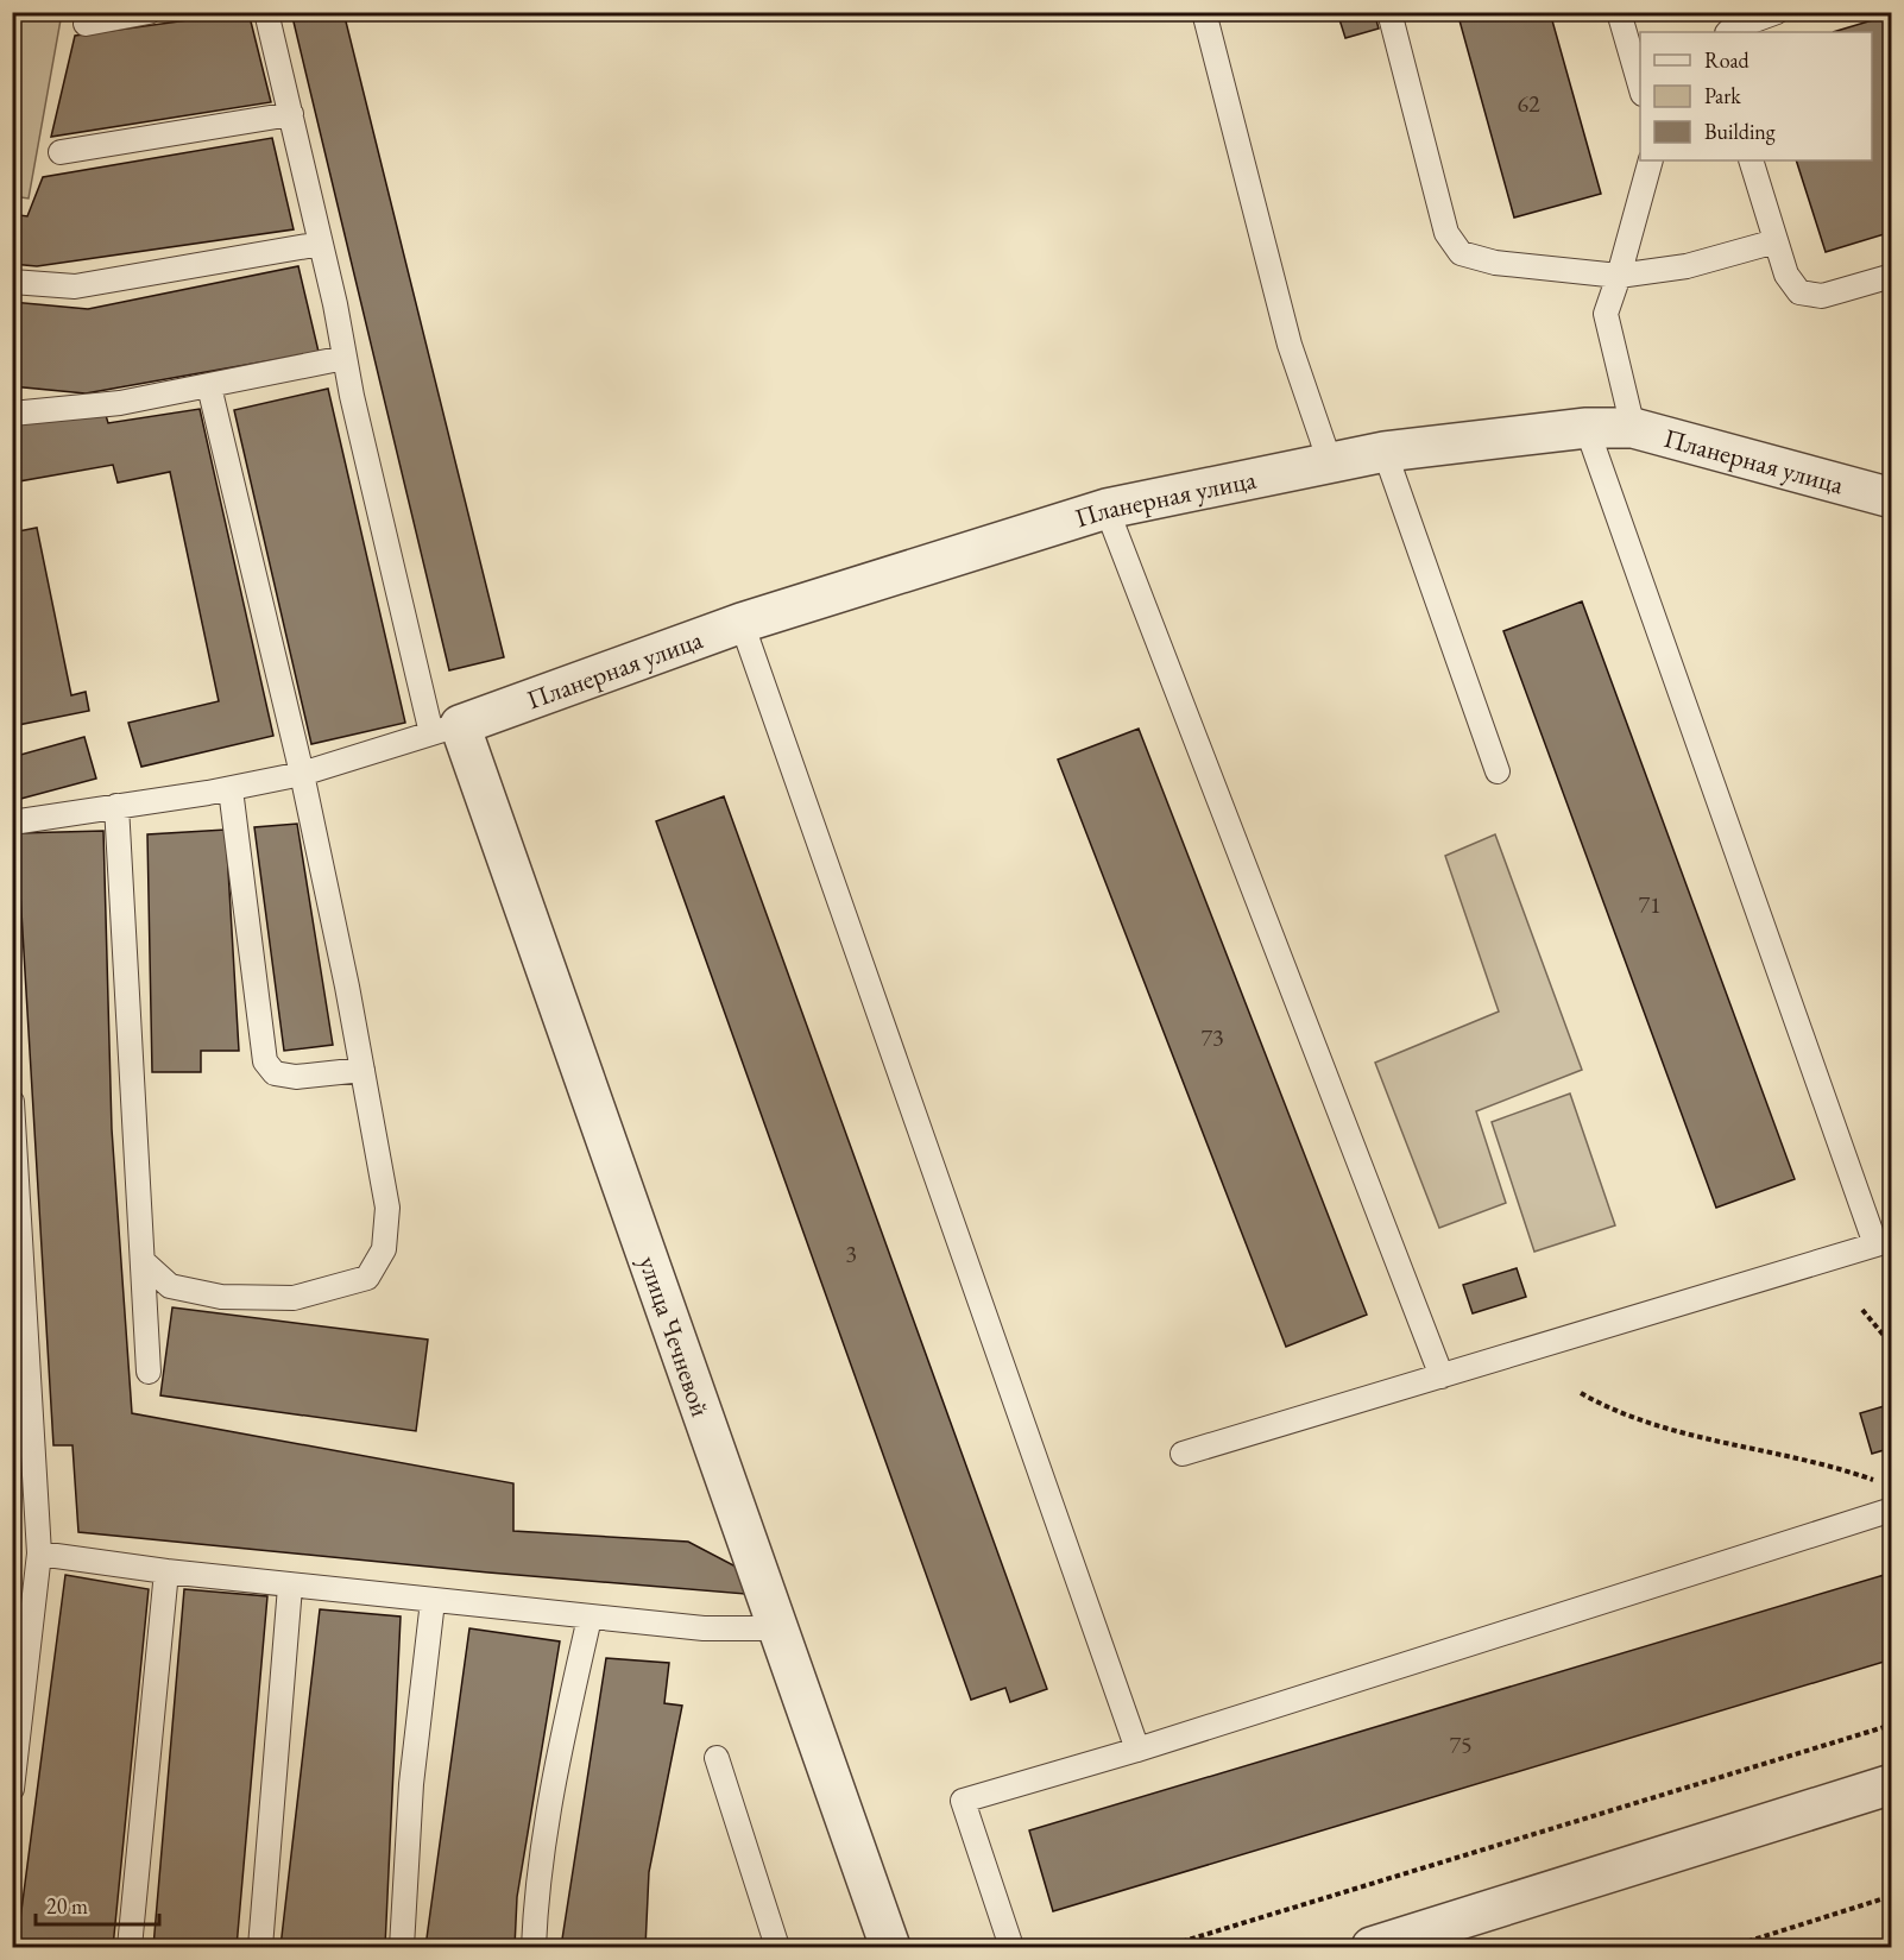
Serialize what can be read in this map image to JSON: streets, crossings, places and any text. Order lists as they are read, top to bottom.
{
  "streets": {
    "street": ["Планерная улица", "улица Чечневой"]
  },
  "crossings": [
    ["Планерная улица", "улица Чечневой"]
  ],
  "house_numbers": [
    "62",
    "71",
    "73",
    "3",
    "75"
  ],
  "legend": ["Road", "Park", "Building"],
  "scale_bar": "20 m"
}
